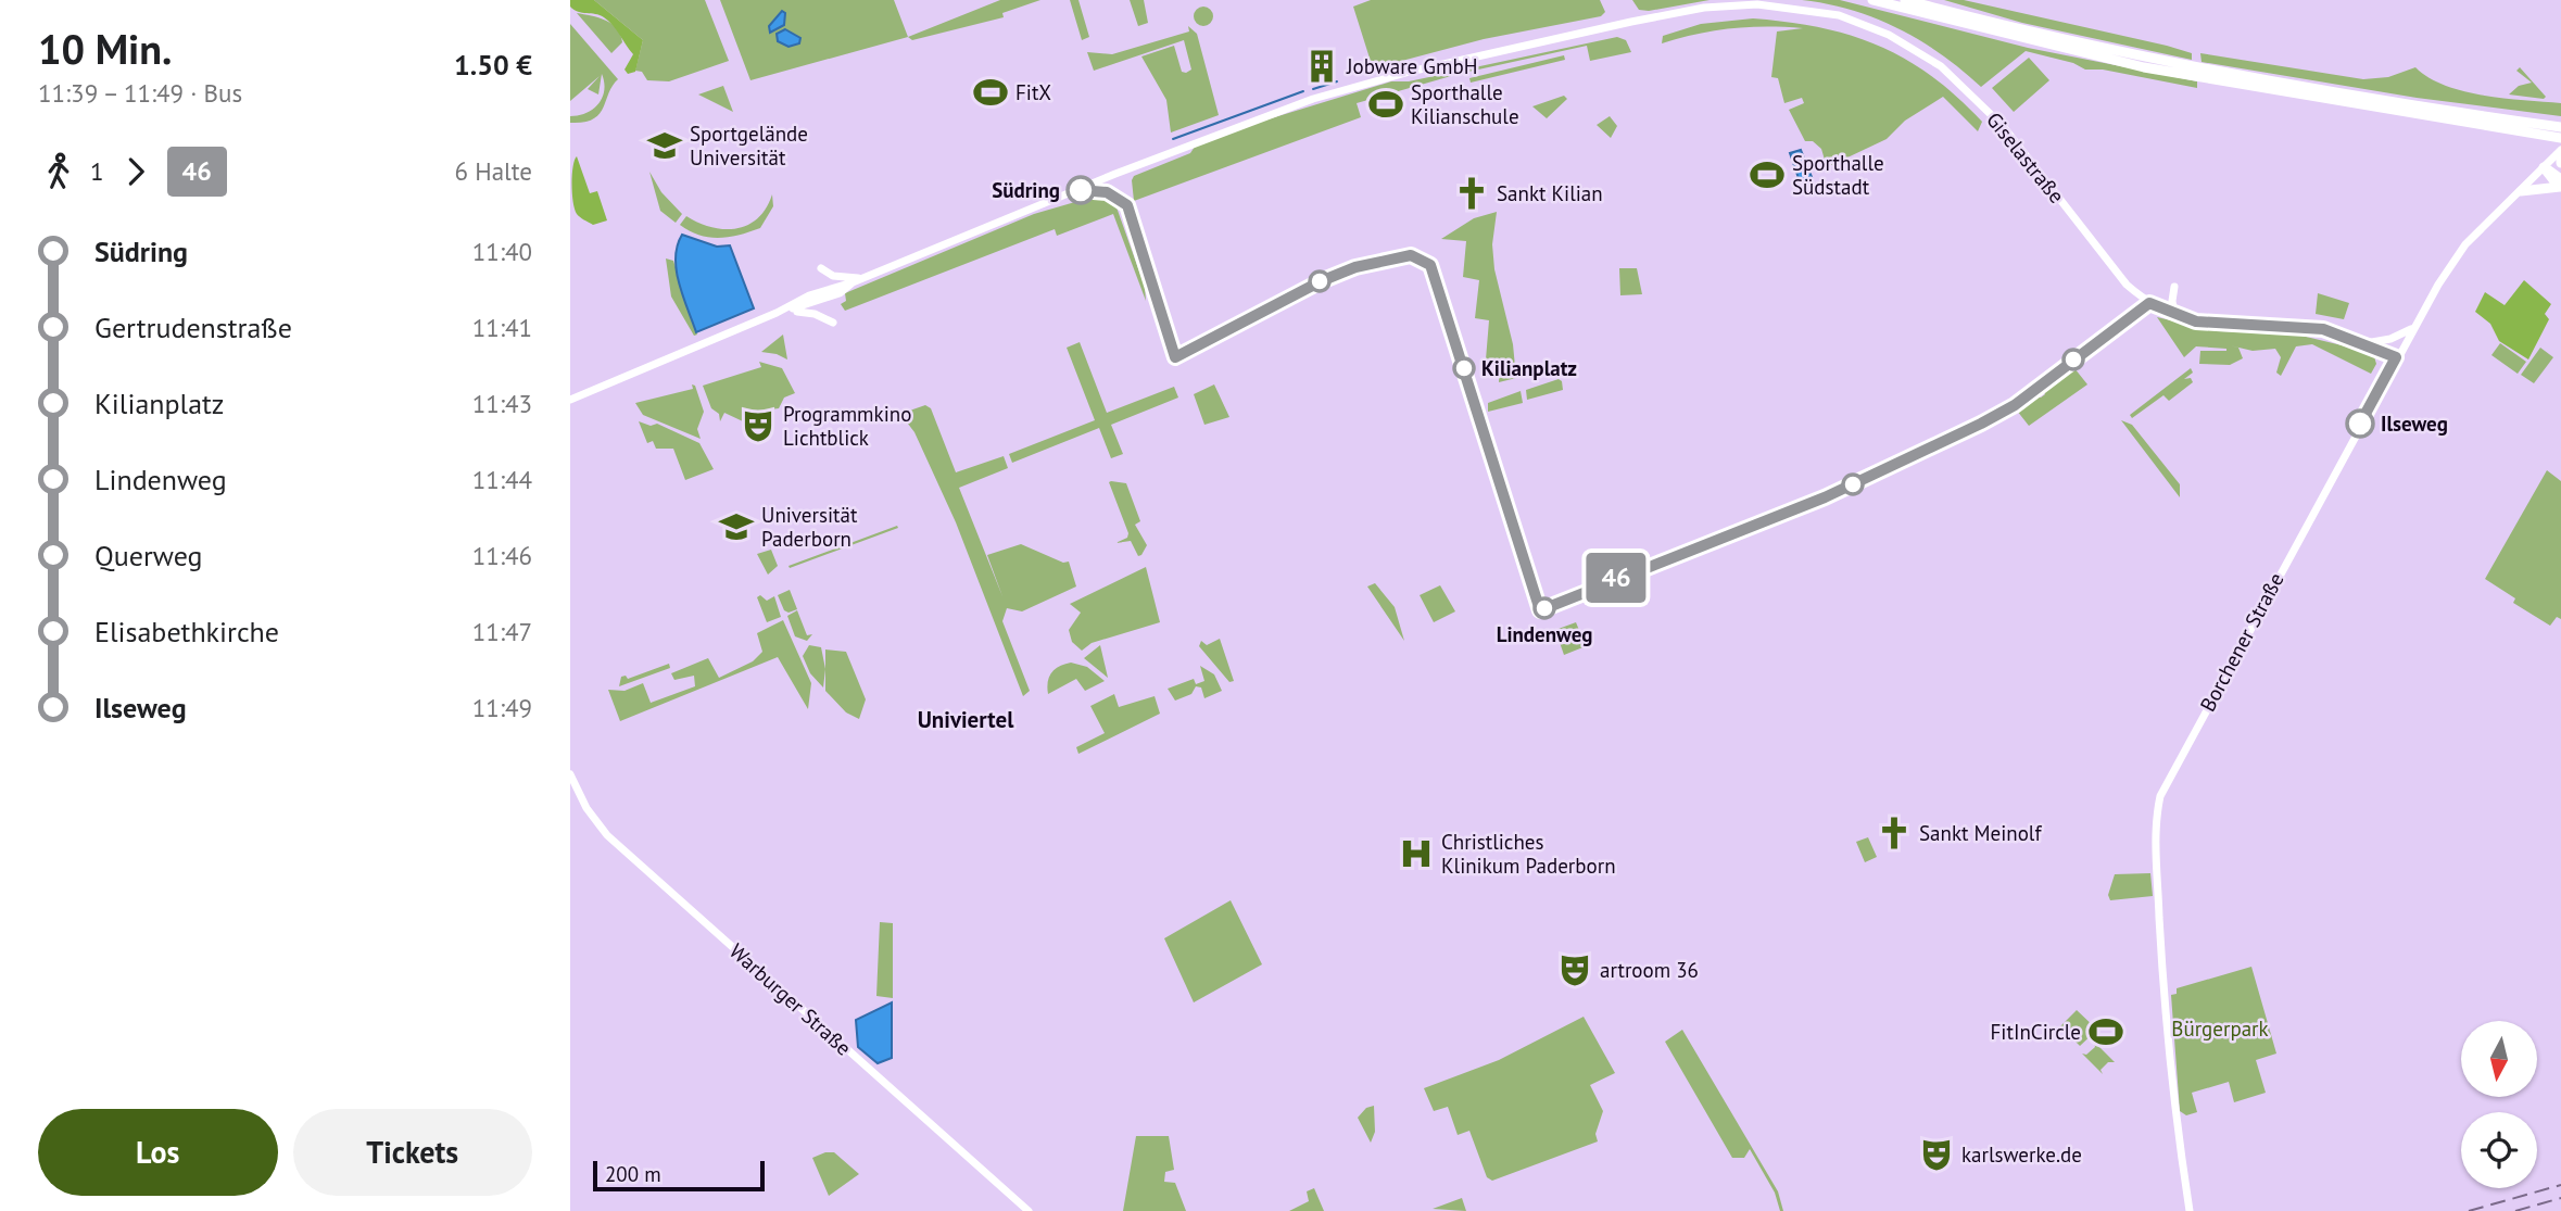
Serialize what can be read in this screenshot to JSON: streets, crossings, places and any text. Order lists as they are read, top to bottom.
{
  "streets": {
    "main road": ["Giselastraße", "Borchener Straße", "Warburger Straße"]
  },
  "crossings": [
    ["Giselastraße", "Borchener Straße"]
  ],
  "districts": ["Univiertel"],
  "parks": ["Bürgerpark"],
  "places": {
    "building": ["Jobware GmbH"],
    "sports": [
      "FitX",
      "Sporthalle Kilianschule",
      "Sporthalle Südstadt",
      "FitInCircle"
    ],
    "school or university": ["Sportgelände Universität", "Universität Paderborn"],
    "other": [
      "Südring",
      "Kilianplatz",
      "Ilseweg",
      "Lindenweg"
    ],
    "church": ["Sankt Kilian", "Sankt Meinolf"],
    "theatre": ["Programmkino Lichtblick", "artroom 36", "karlswerke.de"],
    "hospital": ["Christliches Klinikum Paderborn"]
  },
  "lines": ["bus line 46"],
  "scale_bar": "200 m",
  "north": "bottom",
  "page": {
    "heading": ["10 Min.", "11:39 – 11:49 · Bus", "1.50 €"],
    "on_map": "46",
    "legs": ["1", "46", "6 Halte"],
    "list": [
      {
        "name": "Südring",
        "value": "11:40"
      },
      {
        "name": "Gertrudenstraße",
        "value": "11:41"
      },
      {
        "name": "Kilianplatz",
        "value": "11:43"
      },
      {
        "name": "Lindenweg",
        "value": "11:44"
      },
      {
        "name": "Querweg",
        "value": "11:46"
      },
      {
        "name": "Elisabethkirche",
        "value": "11:47"
      },
      {
        "name": "Ilseweg",
        "value": "11:49"
      }
    ],
    "buttons": ["Los", "Tickets"],
    "scale": "200 m"
  }
}
